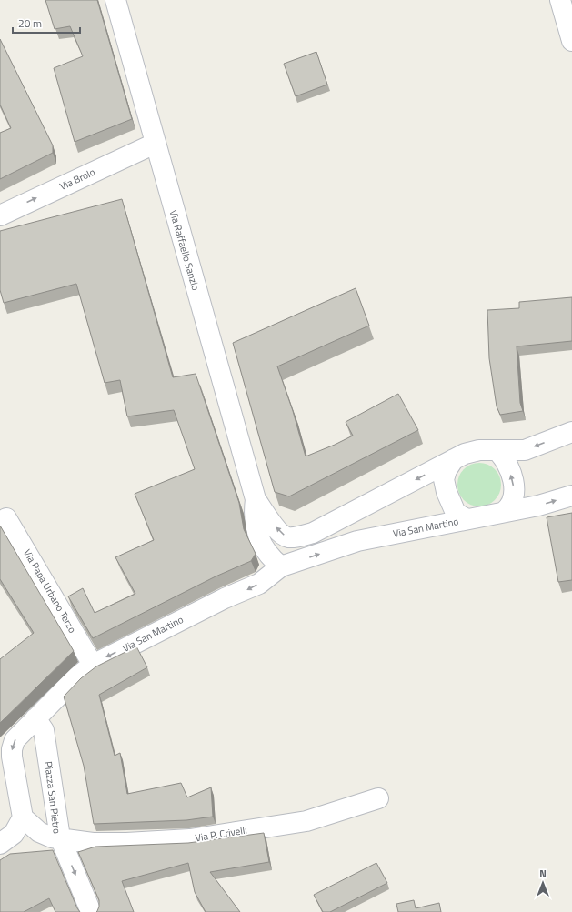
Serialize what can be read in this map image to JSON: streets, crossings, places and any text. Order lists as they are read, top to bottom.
{
  "streets": {
    "street": [
      "Via Brolo",
      "Via Raffaello Sanzio",
      "Via San Martino",
      "Via Papa Urbano Terzo",
      "Piazza San Pietro",
      "Via P. Crivelli"
    ]
  },
  "crossings": [
    ["Via Brolo", "Via Raffaello Sanzio"],
    ["Via Raffaello Sanzio", "Via San Martino"],
    ["Via San Martino", "Via Papa Urbano Terzo"],
    ["Via San Martino", "Piazza San Pietro"],
    ["Piazza San Pietro", "Via P. Crivelli"]
  ],
  "one_way": ["Via Brolo"],
  "scale_bar": "20 m",
  "north": "top"
}
